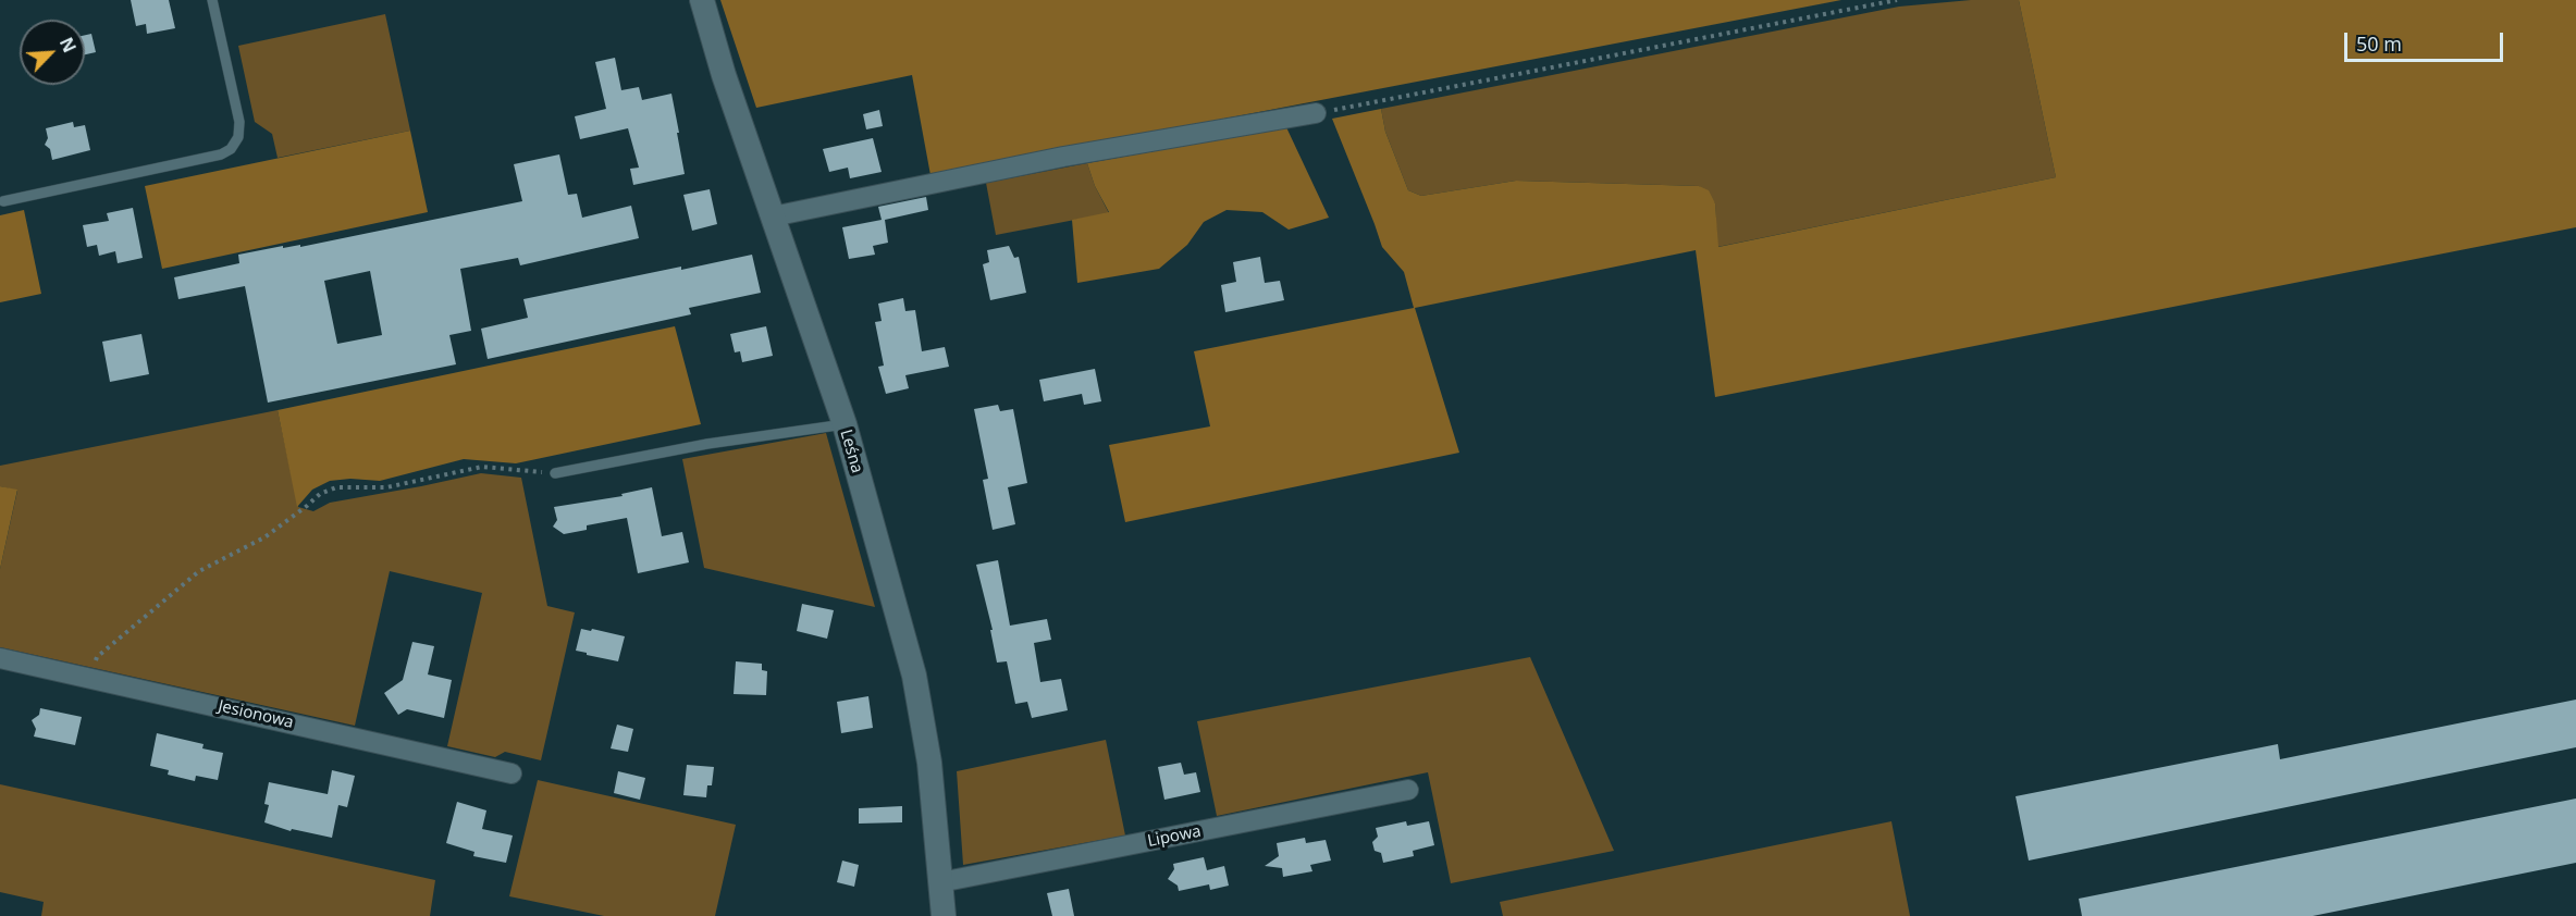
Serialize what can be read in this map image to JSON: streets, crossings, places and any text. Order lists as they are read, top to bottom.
{
  "streets": {
    "street": ["Leśna", "Jesionowa", "Lipowa"]
  },
  "crossings": [
    ["Leśna", "Lipowa"]
  ],
  "scale_bar": "50 m",
  "north": "top right"
}
